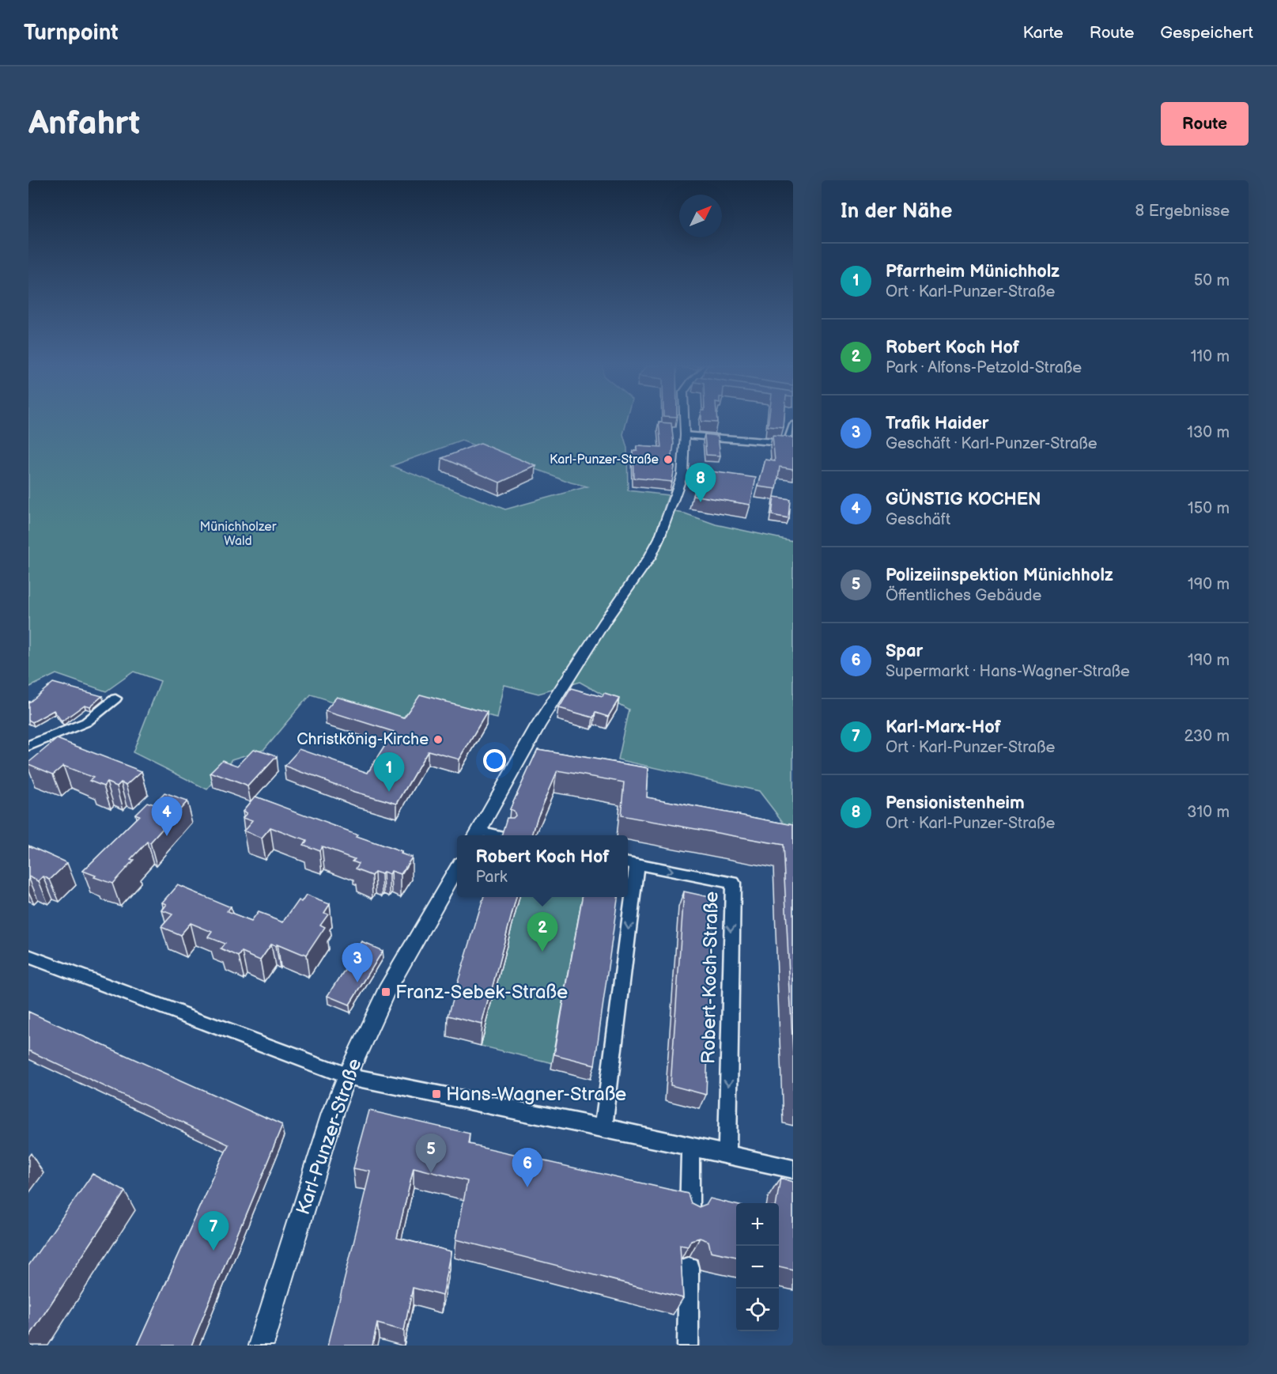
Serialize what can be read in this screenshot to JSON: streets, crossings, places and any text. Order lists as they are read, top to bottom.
{
  "streets": {
    "street": ["Robert-Koch-Straße", "Karl-Punzer-Straße"]
  },
  "one_way": ["Robert-Koch-Straße"],
  "parks": ["Münichholzer Wald"],
  "places": {
    "other": ["Karl-Punzer-Straße", "Christkönig-Kirche"],
    "transit": ["Franz-Sebek-Straße", "Hans-Wagner-Straße"]
  },
  "north": "top right",
  "page": {
    "header": "Turnpoint",
    "nav": ["Karte", "Route", "Gespeichert"],
    "buttons": "Route",
    "title": "Anfahrt",
    "heading": ["In der Nähe", "8 Ergebnisse"],
    "list": [
      {
        "mark": "1",
        "name": "Pfarrheim Münichholz",
        "note": "Ort · Karl-Punzer-Straße",
        "value": "50 m"
      },
      {
        "mark": "2",
        "name": "Robert Koch Hof",
        "note": "Park · Alfons-Petzold-Straße",
        "value": "110 m"
      },
      {
        "mark": "3",
        "name": "Trafik Haider",
        "note": "Geschäft · Karl-Punzer-Straße",
        "value": "130 m"
      },
      {
        "mark": "4",
        "name": "GÜNSTIG KOCHEN",
        "note": "Geschäft",
        "value": "150 m"
      },
      {
        "mark": "5",
        "name": "Polizeiinspektion Münichholz",
        "note": "Öffentliches Gebäude",
        "value": "190 m"
      },
      {
        "mark": "6",
        "name": "Spar",
        "note": "Supermarkt · Hans-Wagner-Straße",
        "value": "190 m"
      },
      {
        "mark": "7",
        "name": "Karl-Marx-Hof",
        "note": "Ort · Karl-Punzer-Straße",
        "value": "230 m"
      },
      {
        "mark": "8",
        "name": "Pensionistenheim",
        "note": "Ort · Karl-Punzer-Straße",
        "value": "310 m"
      }
    ],
    "pins": [
      "8",
      "1",
      "4",
      "2",
      "3",
      "5",
      "6",
      "7"
    ],
    "popup": ["Robert Koch Hof", "Park"],
    "map_buttons": ["+", "−"]
  }
}
